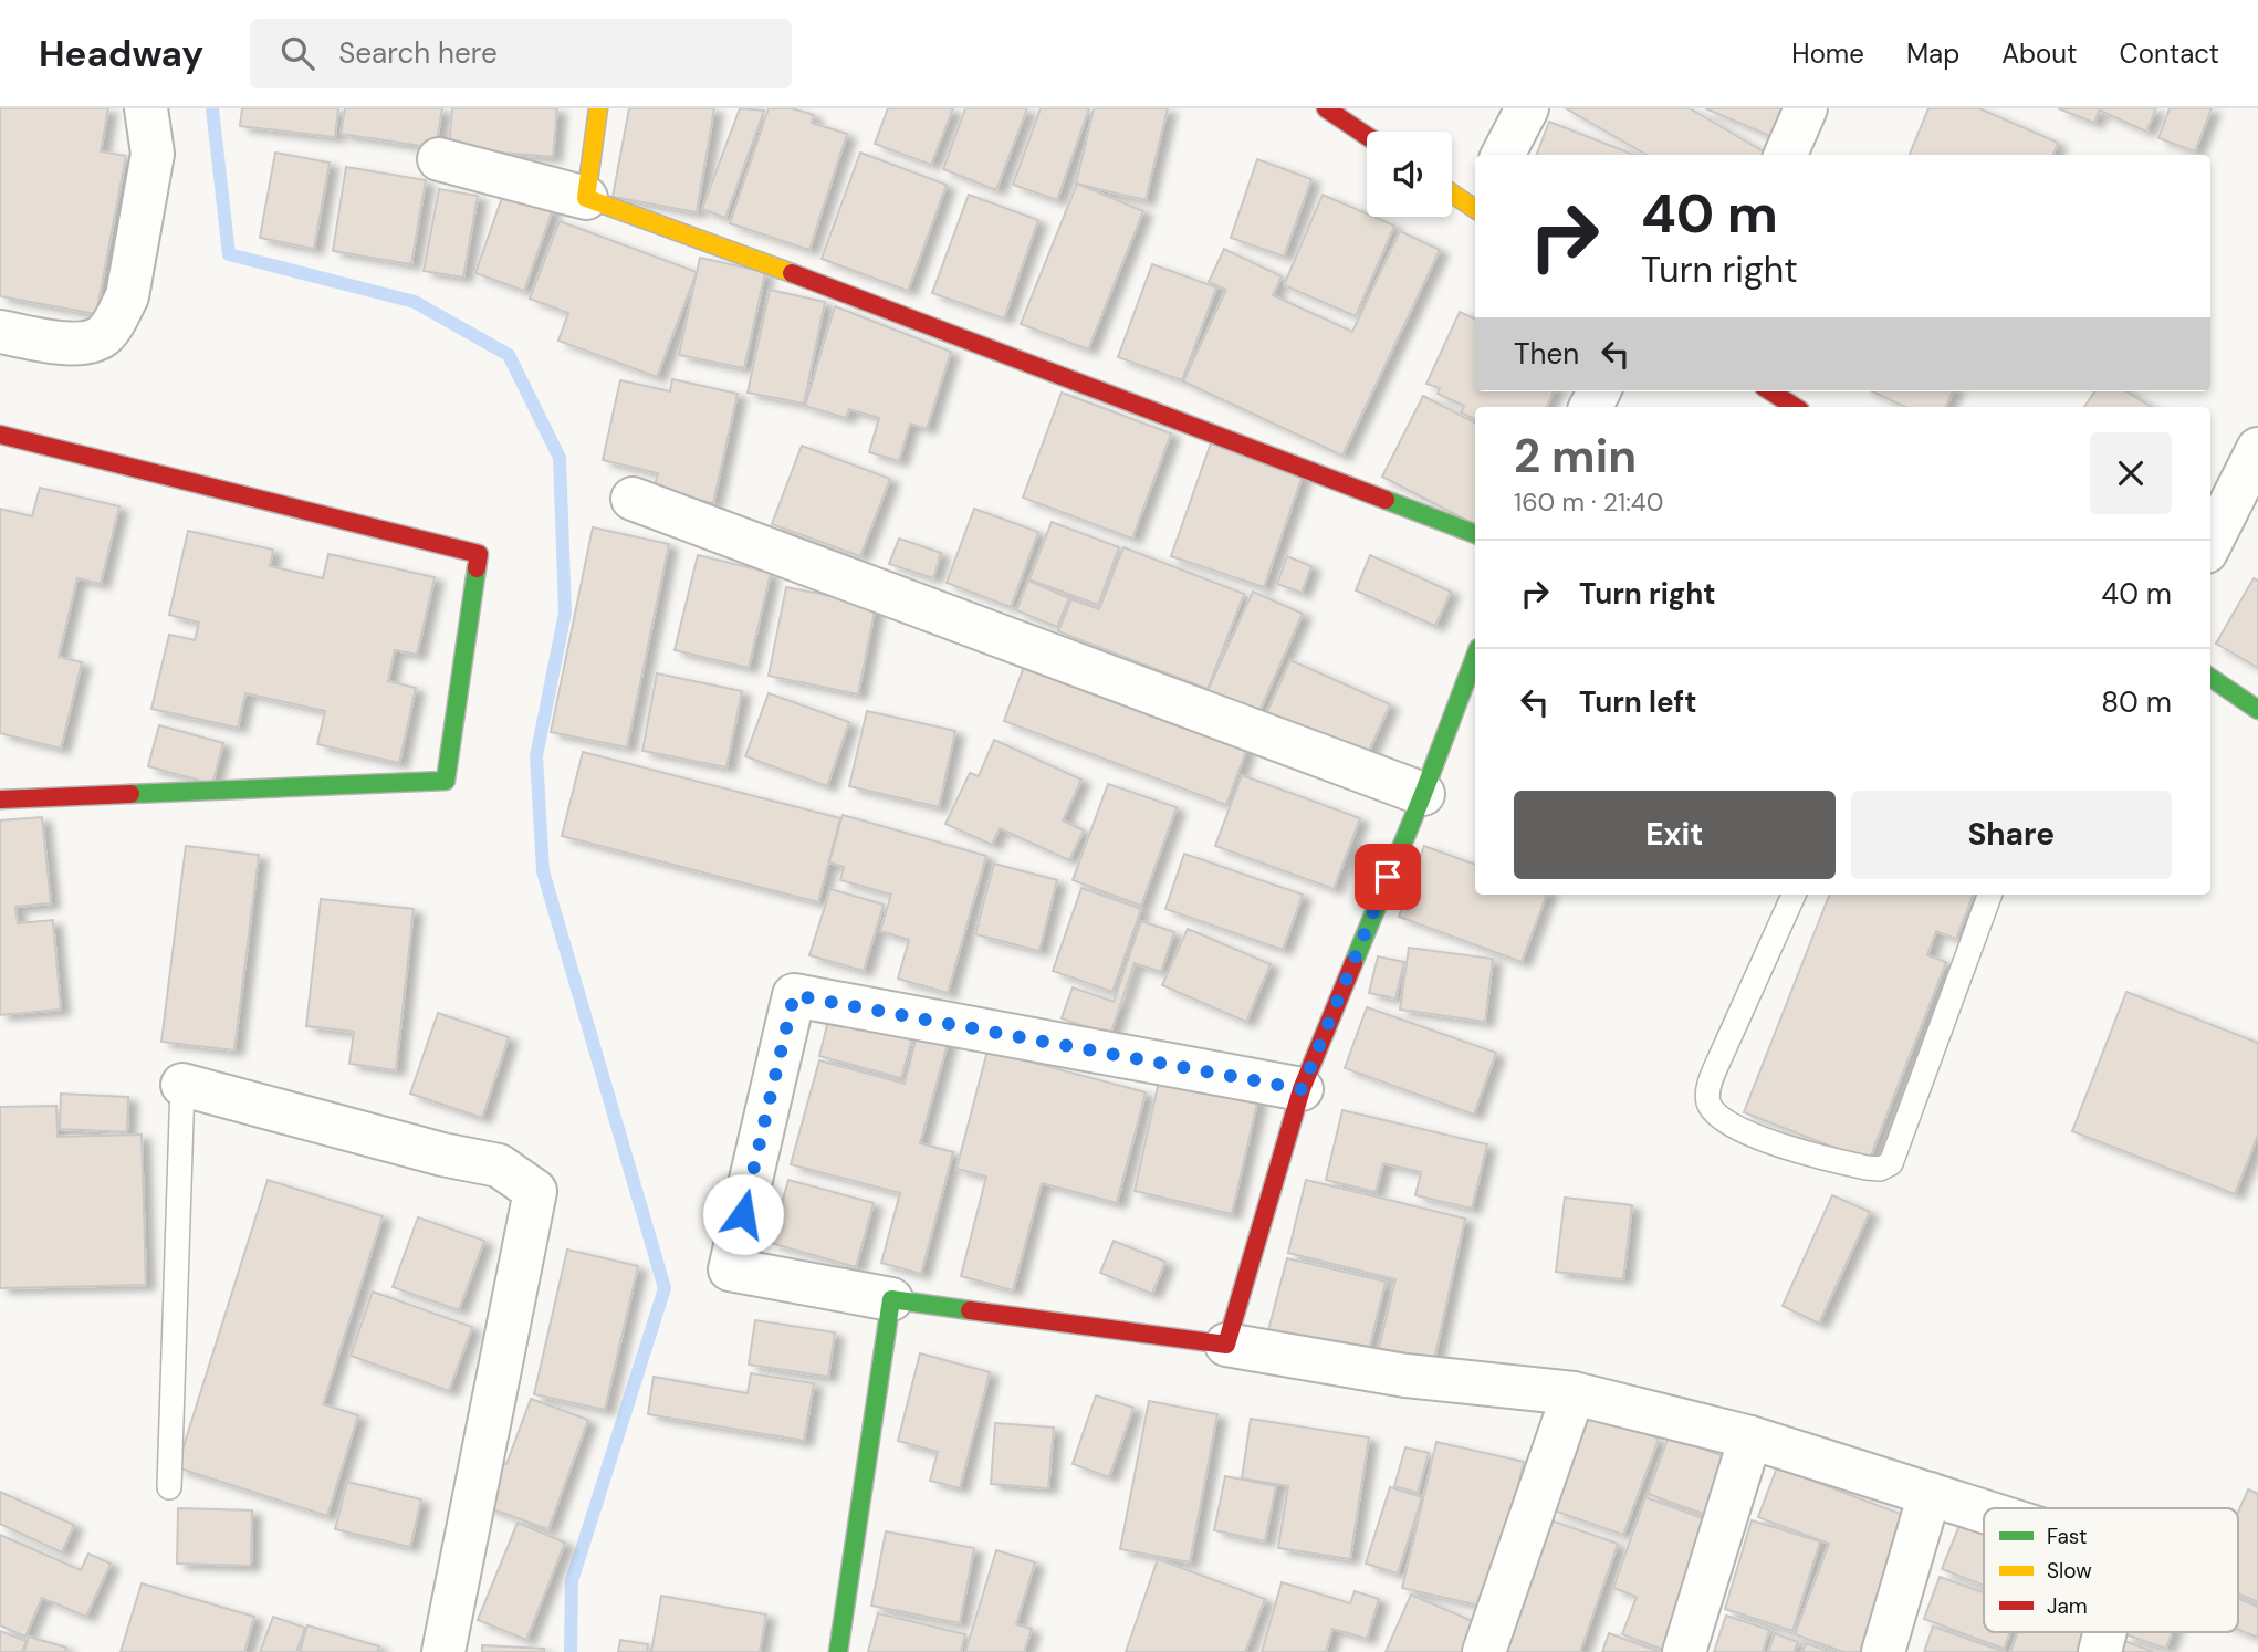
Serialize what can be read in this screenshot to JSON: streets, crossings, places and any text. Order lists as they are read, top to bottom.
{
  "legend": ["Fast", "Slow", "Jam"],
  "page": {
    "header": "Headway",
    "search": "Search here",
    "nav": [
      "Home",
      "Map",
      "About",
      "Contact"
    ],
    "turn": ["40 m", "Turn right"],
    "then": "Then",
    "heading": ["2 min", "160 m · 21:40"],
    "list": [
      {
        "name": "Turn right",
        "value": "40 m"
      },
      {
        "name": "Turn left",
        "value": "80 m"
      }
    ],
    "buttons": ["Exit", "Share"]
  }
}
